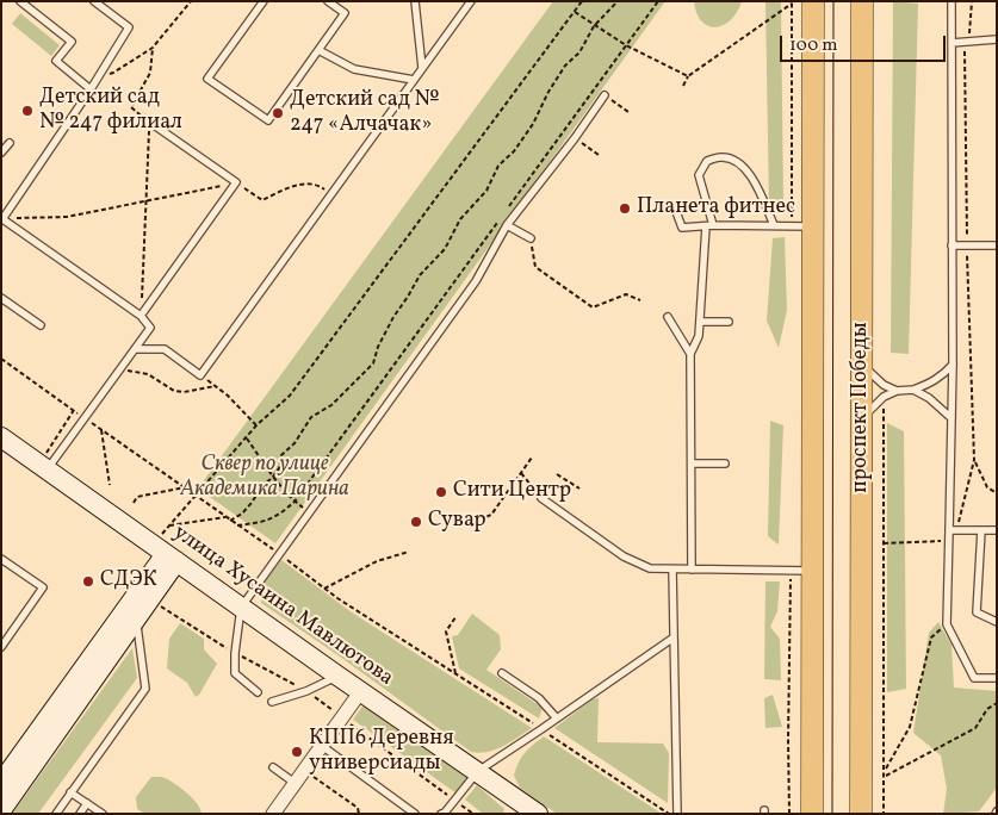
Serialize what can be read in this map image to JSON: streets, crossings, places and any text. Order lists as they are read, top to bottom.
{
  "streets": {
    "main road": ["проспект Победы"],
    "street": ["улица Хусаина Мавлютова"]
  },
  "parks": ["Сквер по улице Академика Парина"],
  "places": [
    "Детский сад № 247 филиал",
    "Детский сад № 247 «Алчачак»",
    "Планета фитнес",
    "Сити Центр",
    "Сувар",
    "СДЭК",
    "КПП6 Деревня универсиады"
  ],
  "scale_bar": "100 m"
}
